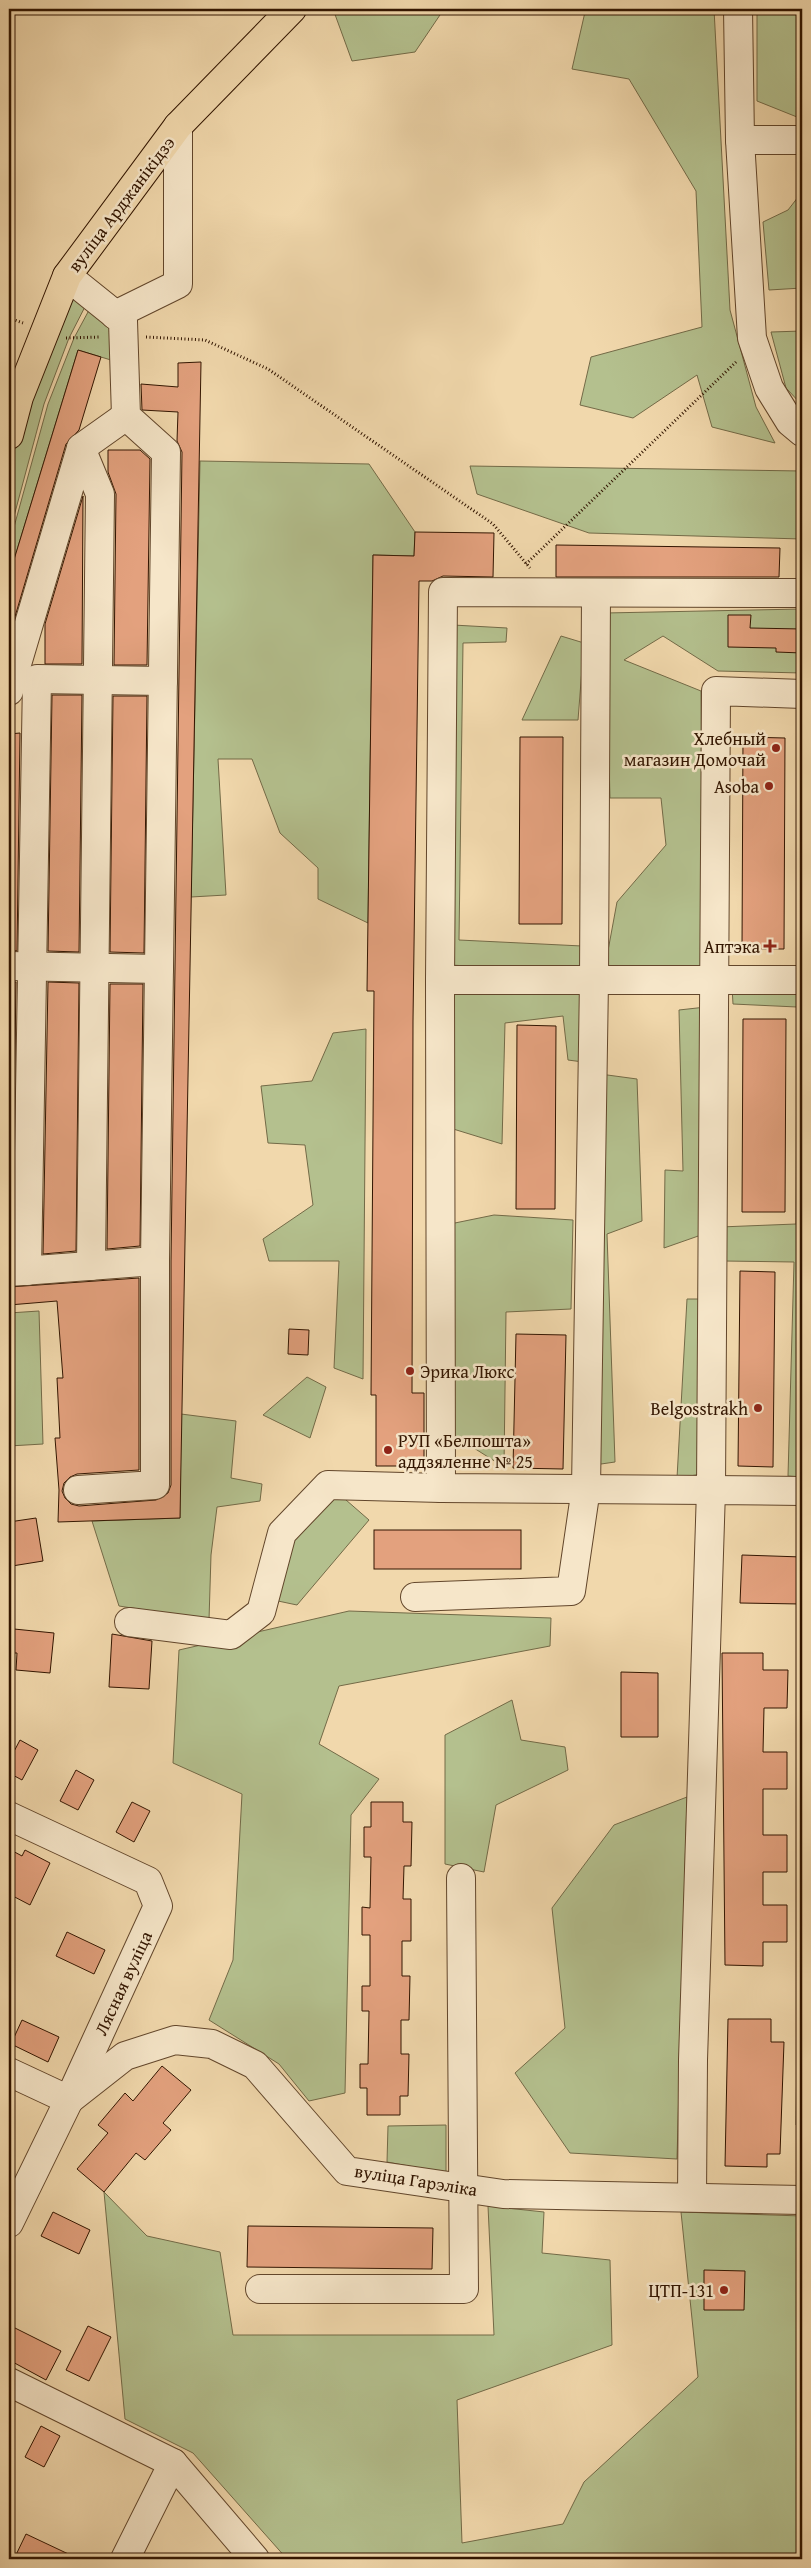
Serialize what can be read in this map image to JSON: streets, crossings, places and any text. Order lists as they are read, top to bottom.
{
  "streets": {
    "main road": ["вуліца Арджанікідзэ"],
    "street": ["Лясная вуліца", "вуліца Гарэліка"]
  },
  "crossings": [
    ["Лясная вуліца", "вуліца Гарэліка"]
  ],
  "places": {
    "other": [
      "Хлебный магазин Домочай",
      "Asoba",
      "Эрика Люкс",
      "Belgosstrakh",
      "РУП «Белпошта» аддзяленне № 25",
      "ЦТП-131"
    ],
    "health": ["Аптэка"]
  }
}
